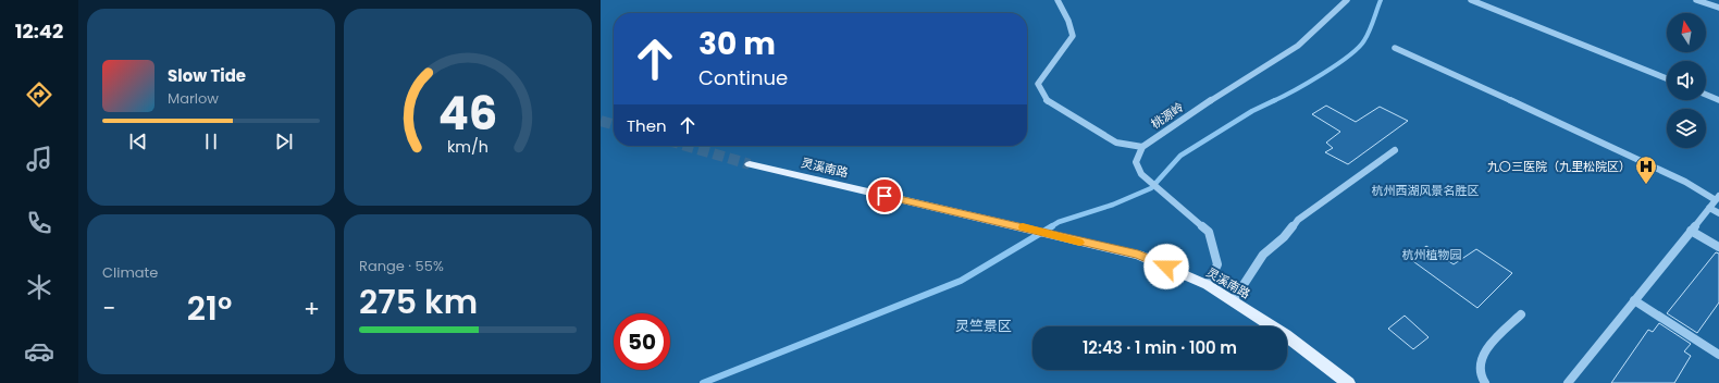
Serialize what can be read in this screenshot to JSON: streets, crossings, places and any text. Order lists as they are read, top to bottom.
{
  "streets": {
    "main road": ["灵溪南路"],
    "street": ["桃源岭"]
  },
  "parks": ["杭州西湖风景名胜区", "杭州植物园", "灵竺景区"],
  "places": {
    "hospital": ["九〇三医院（九里松院区）"]
  },
  "north": "top",
  "page": {
    "tabs": "12:42",
    "turn": ["30 m", "Continue"],
    "song": ["Slow Tide", "Marlow"],
    "then": "Then",
    "tile": [
      "Climate",
      ["Range · 55%", "275 km"]
    ],
    "heat": ["−", "21°", "+"],
    "limit": "50",
    "trip": "12:43 · 1 min · 100 m",
    "gauge": ["46", "km/h"]
  }
}
